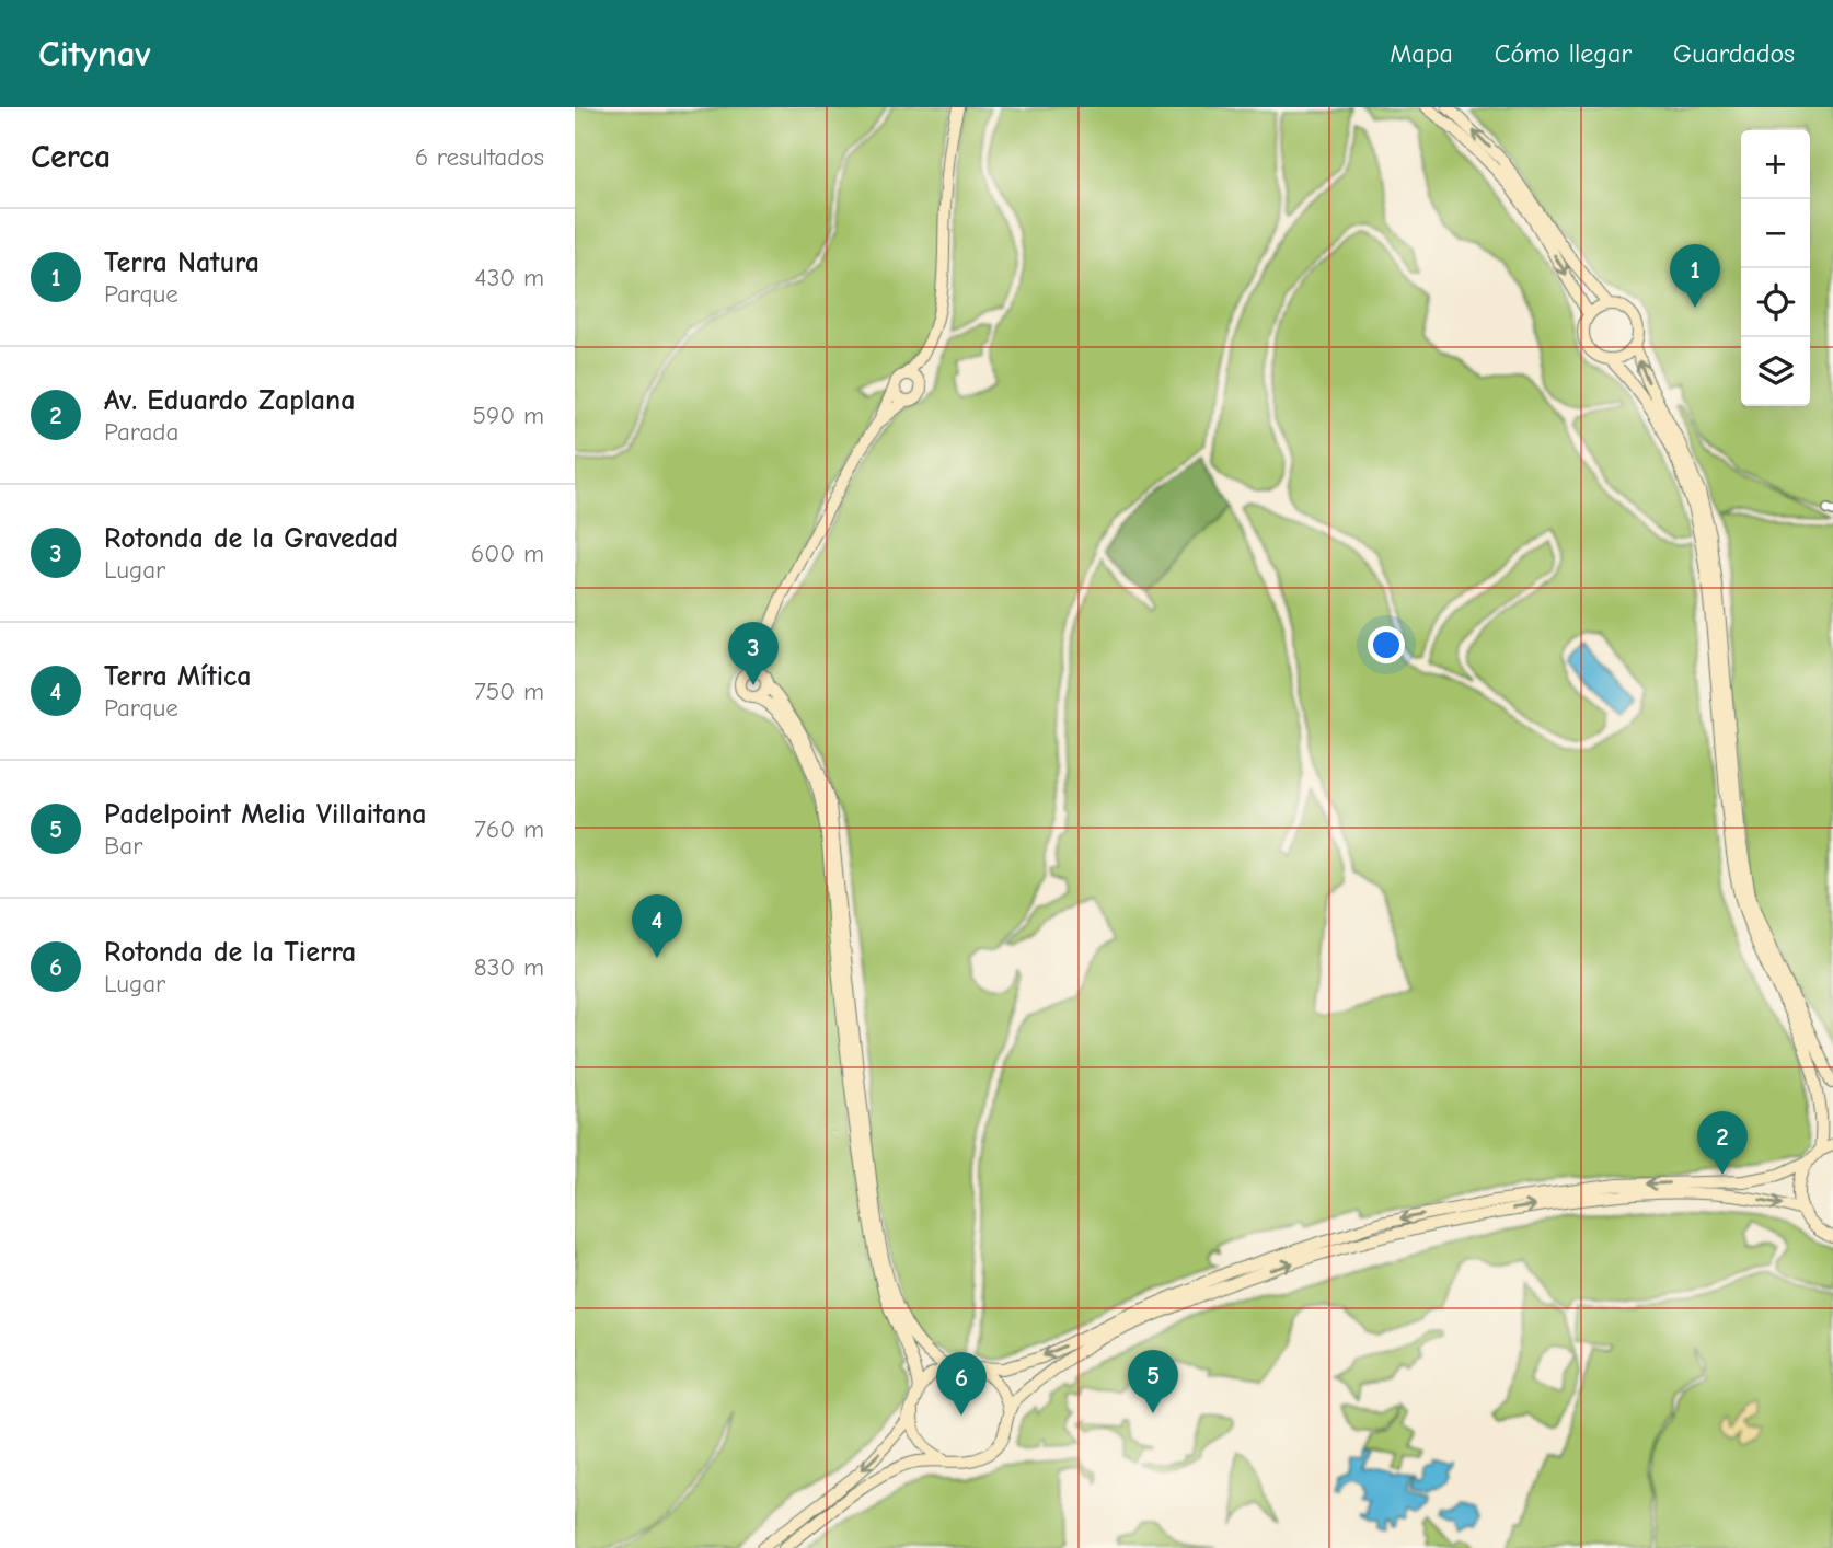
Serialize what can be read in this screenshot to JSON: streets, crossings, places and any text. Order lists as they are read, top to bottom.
{
  "page": {
    "header": "Citynav",
    "nav": ["Mapa", "Cómo llegar", "Guardados"],
    "heading": ["Cerca", "6 resultados"],
    "map_buttons": ["+", "−"],
    "list": [
      {
        "mark": "1",
        "name": "Terra Natura",
        "note": "Parque",
        "value": "430 m"
      },
      {
        "mark": "2",
        "name": "Av. Eduardo Zaplana",
        "note": "Parada",
        "value": "590 m"
      },
      {
        "mark": "3",
        "name": "Rotonda de la Gravedad",
        "note": "Lugar",
        "value": "600 m"
      },
      {
        "mark": "4",
        "name": "Terra Mítica",
        "note": "Parque",
        "value": "750 m"
      },
      {
        "mark": "5",
        "name": "Padelpoint Melia Villaitana",
        "note": "Bar",
        "value": "760 m"
      },
      {
        "mark": "6",
        "name": "Rotonda de la Tierra",
        "note": "Lugar",
        "value": "830 m"
      }
    ],
    "pins": [
      "1",
      "3",
      "4",
      "2",
      "5",
      "6"
    ]
  }
}
